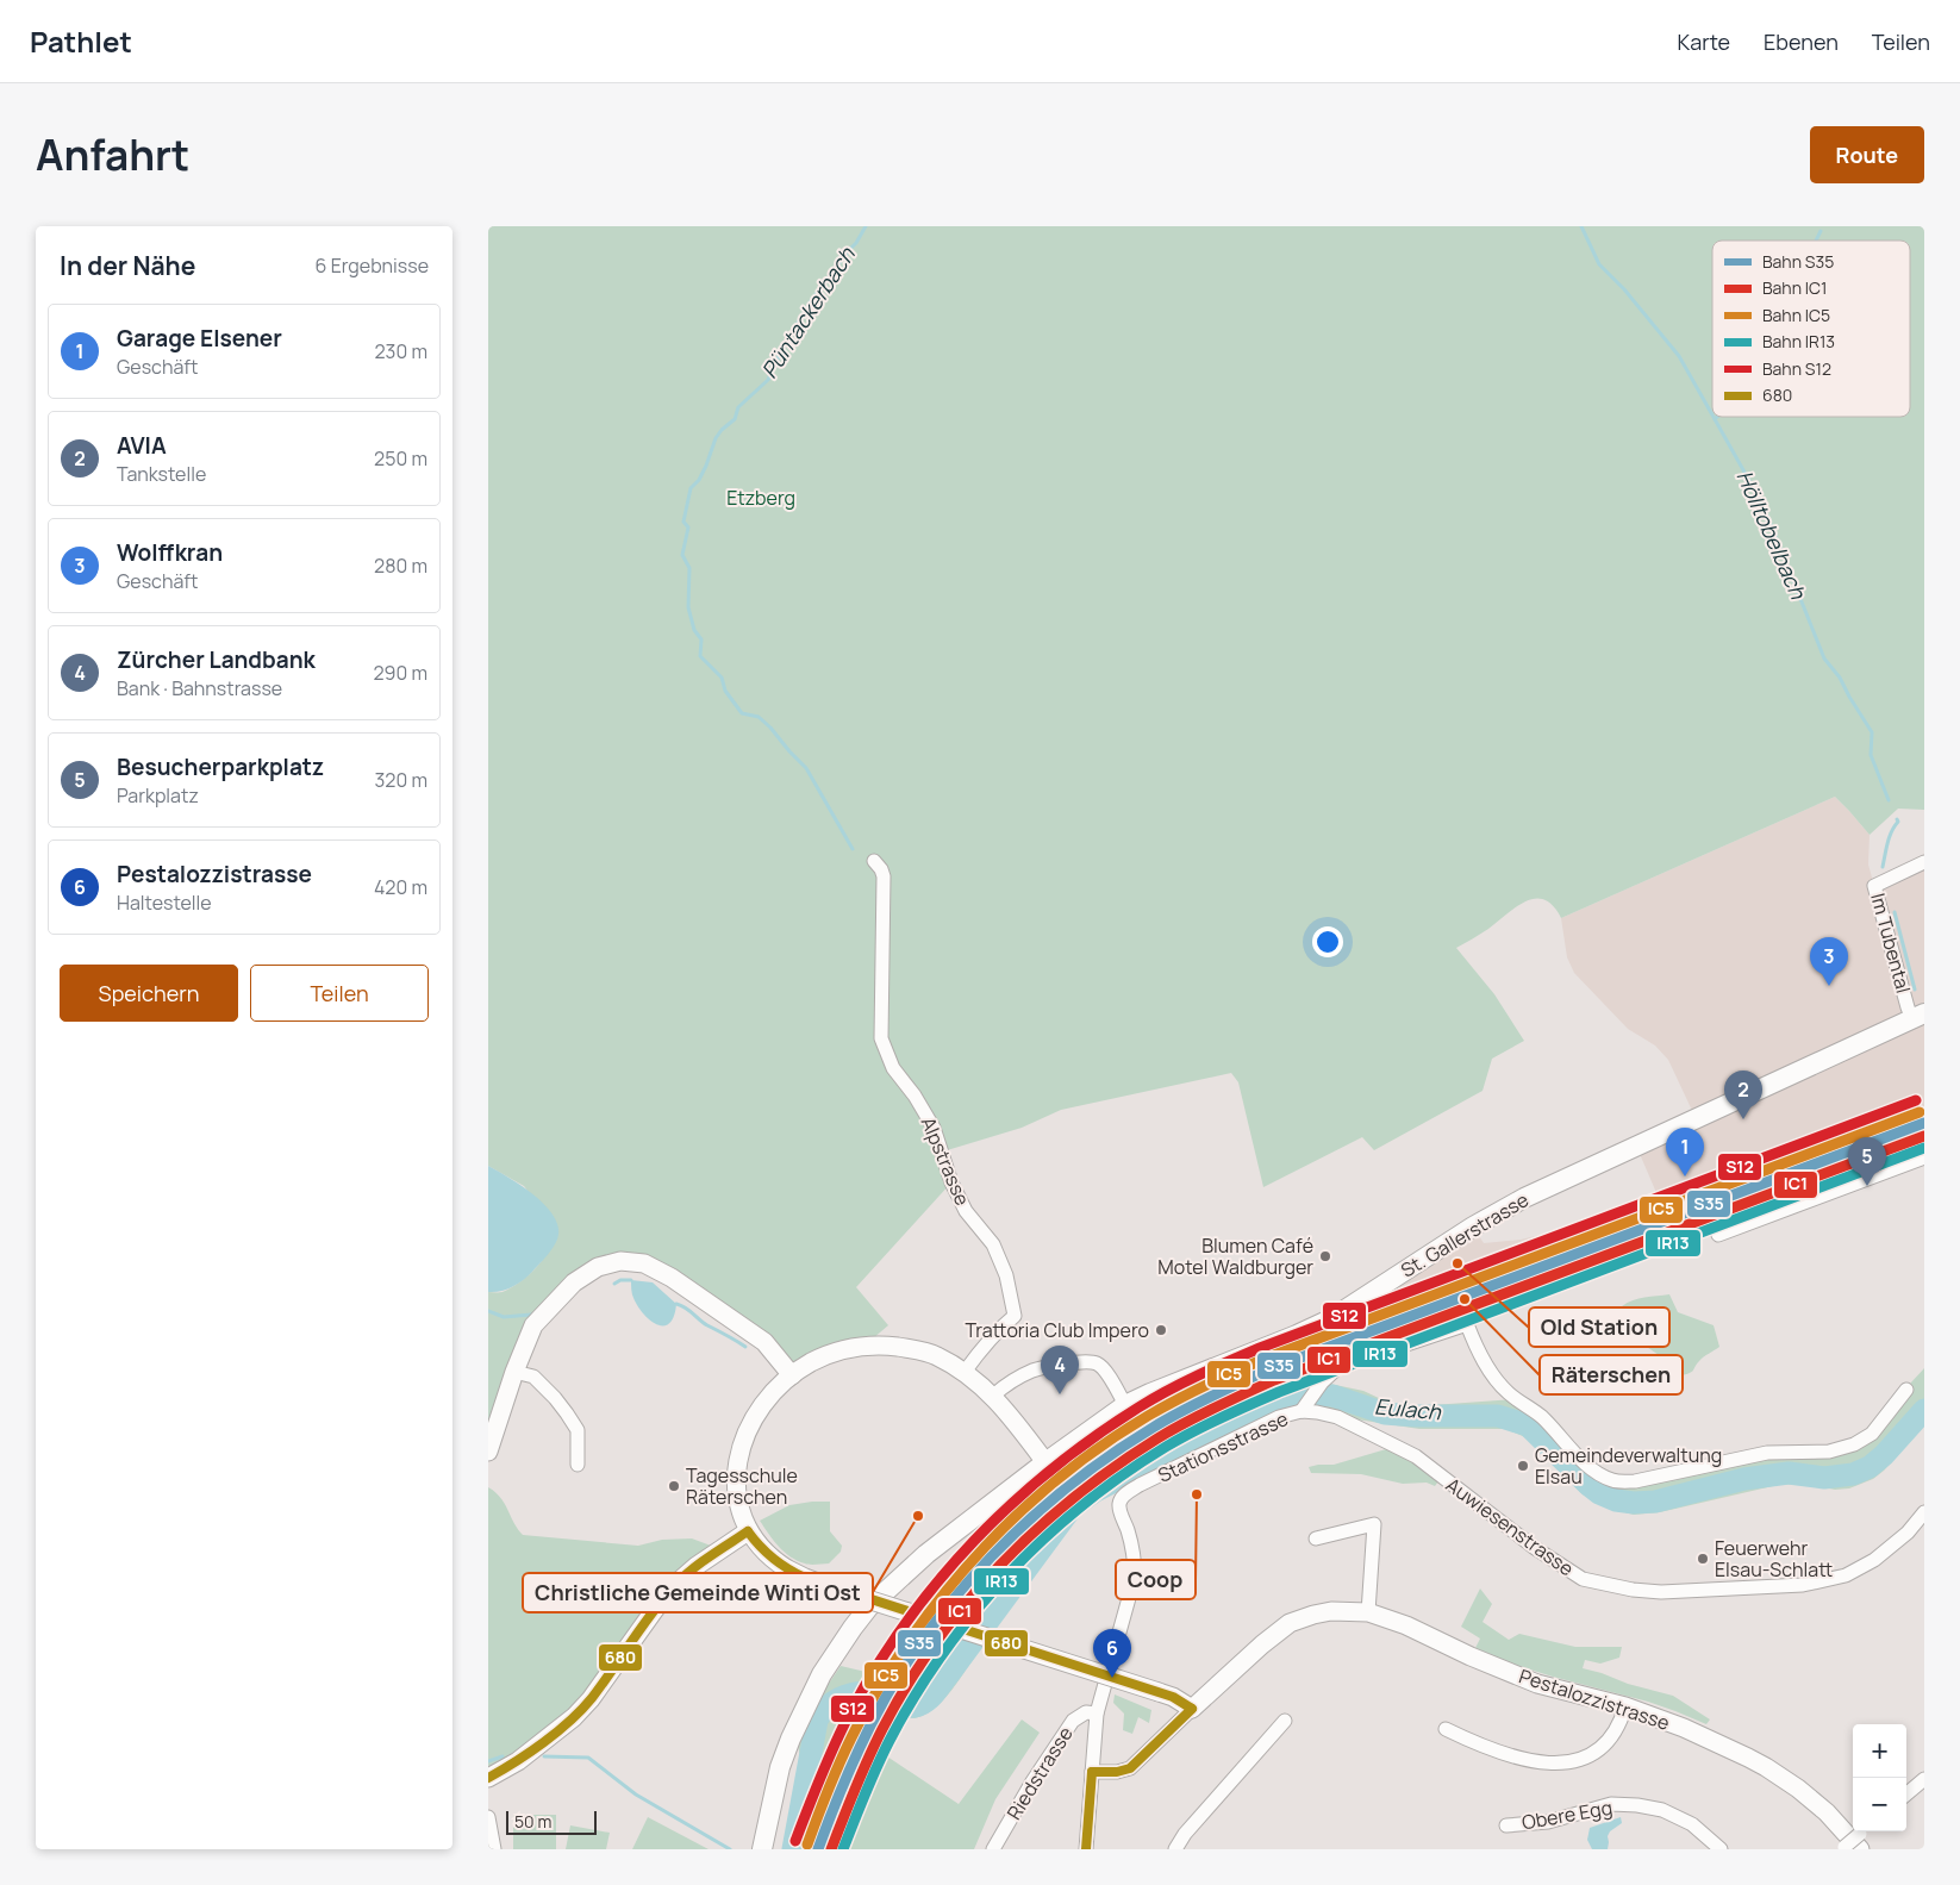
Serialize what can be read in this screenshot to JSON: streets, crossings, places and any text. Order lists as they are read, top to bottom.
{
  "streets": {
    "main road": ["St. Gallerstrasse", "Pestalozzistrasse"],
    "street": [
      "Im Tubental",
      "Alpstrasse",
      "Stationsstrasse",
      "Auwiesenstrasse",
      "Riedstrasse",
      "Obere Egg"
    ]
  },
  "crossings": [
    ["Im Tubental", "St. Gallerstrasse"],
    ["Stationsstrasse", "Auwiesenstrasse"],
    ["Stationsstrasse", "Pestalozzistrasse"],
    ["Stationsstrasse", "Riedstrasse"]
  ],
  "water": ["Püntackerbach", "Hölltobelbach", "Eulach"],
  "parks": ["Etzberg"],
  "places": [
    "Blumen Café Motel Waldburger",
    "Old Station",
    "Räterschen",
    "Trattoria Club Impero",
    "Gemeindeverwaltung Elsau",
    "Tagesschule Räterschen",
    "Coop",
    "Christliche Gemeinde Winti Ost",
    "Feuerwehr Elsau-Schlatt"
  ],
  "lines": [
    "rail line S12",
    "rail line IC5",
    "rail line S35",
    "rail line IC1",
    "rail line IR13",
    "transit line 680"
  ],
  "legend": [
    "Bahn S35",
    "Bahn IC1",
    "Bahn IC5",
    "Bahn IR13",
    "Bahn S12",
    "680"
  ],
  "scale_bar": "50 m",
  "page": {
    "header": "Pathlet",
    "nav": ["Karte", "Ebenen", "Teilen"],
    "title": "Anfahrt",
    "buttons": [
      "Route",
      ["Speichern", "Teilen"]
    ],
    "heading": ["In der Nähe", "6 Ergebnisse"],
    "list": [
      {
        "mark": "1",
        "name": "Garage Elsener",
        "note": "Geschäft",
        "value": "230 m"
      },
      {
        "mark": "2",
        "name": "AVIA",
        "note": "Tankstelle",
        "value": "250 m"
      },
      {
        "mark": "3",
        "name": "Wolffkran",
        "note": "Geschäft",
        "value": "280 m"
      },
      {
        "mark": "4",
        "name": "Zürcher Landbank",
        "note": "Bank · Bahnstrasse",
        "value": "290 m"
      },
      {
        "mark": "5",
        "name": "Besucherparkplatz",
        "note": "Parkplatz",
        "value": "320 m"
      },
      {
        "mark": "6",
        "name": "Pestalozzistrasse",
        "note": "Haltestelle",
        "value": "420 m"
      }
    ],
    "pins": [
      "3",
      "2",
      "1",
      "5",
      "4",
      "6"
    ],
    "map_buttons": ["+", "−"],
    "scale": "50 m"
  }
}
